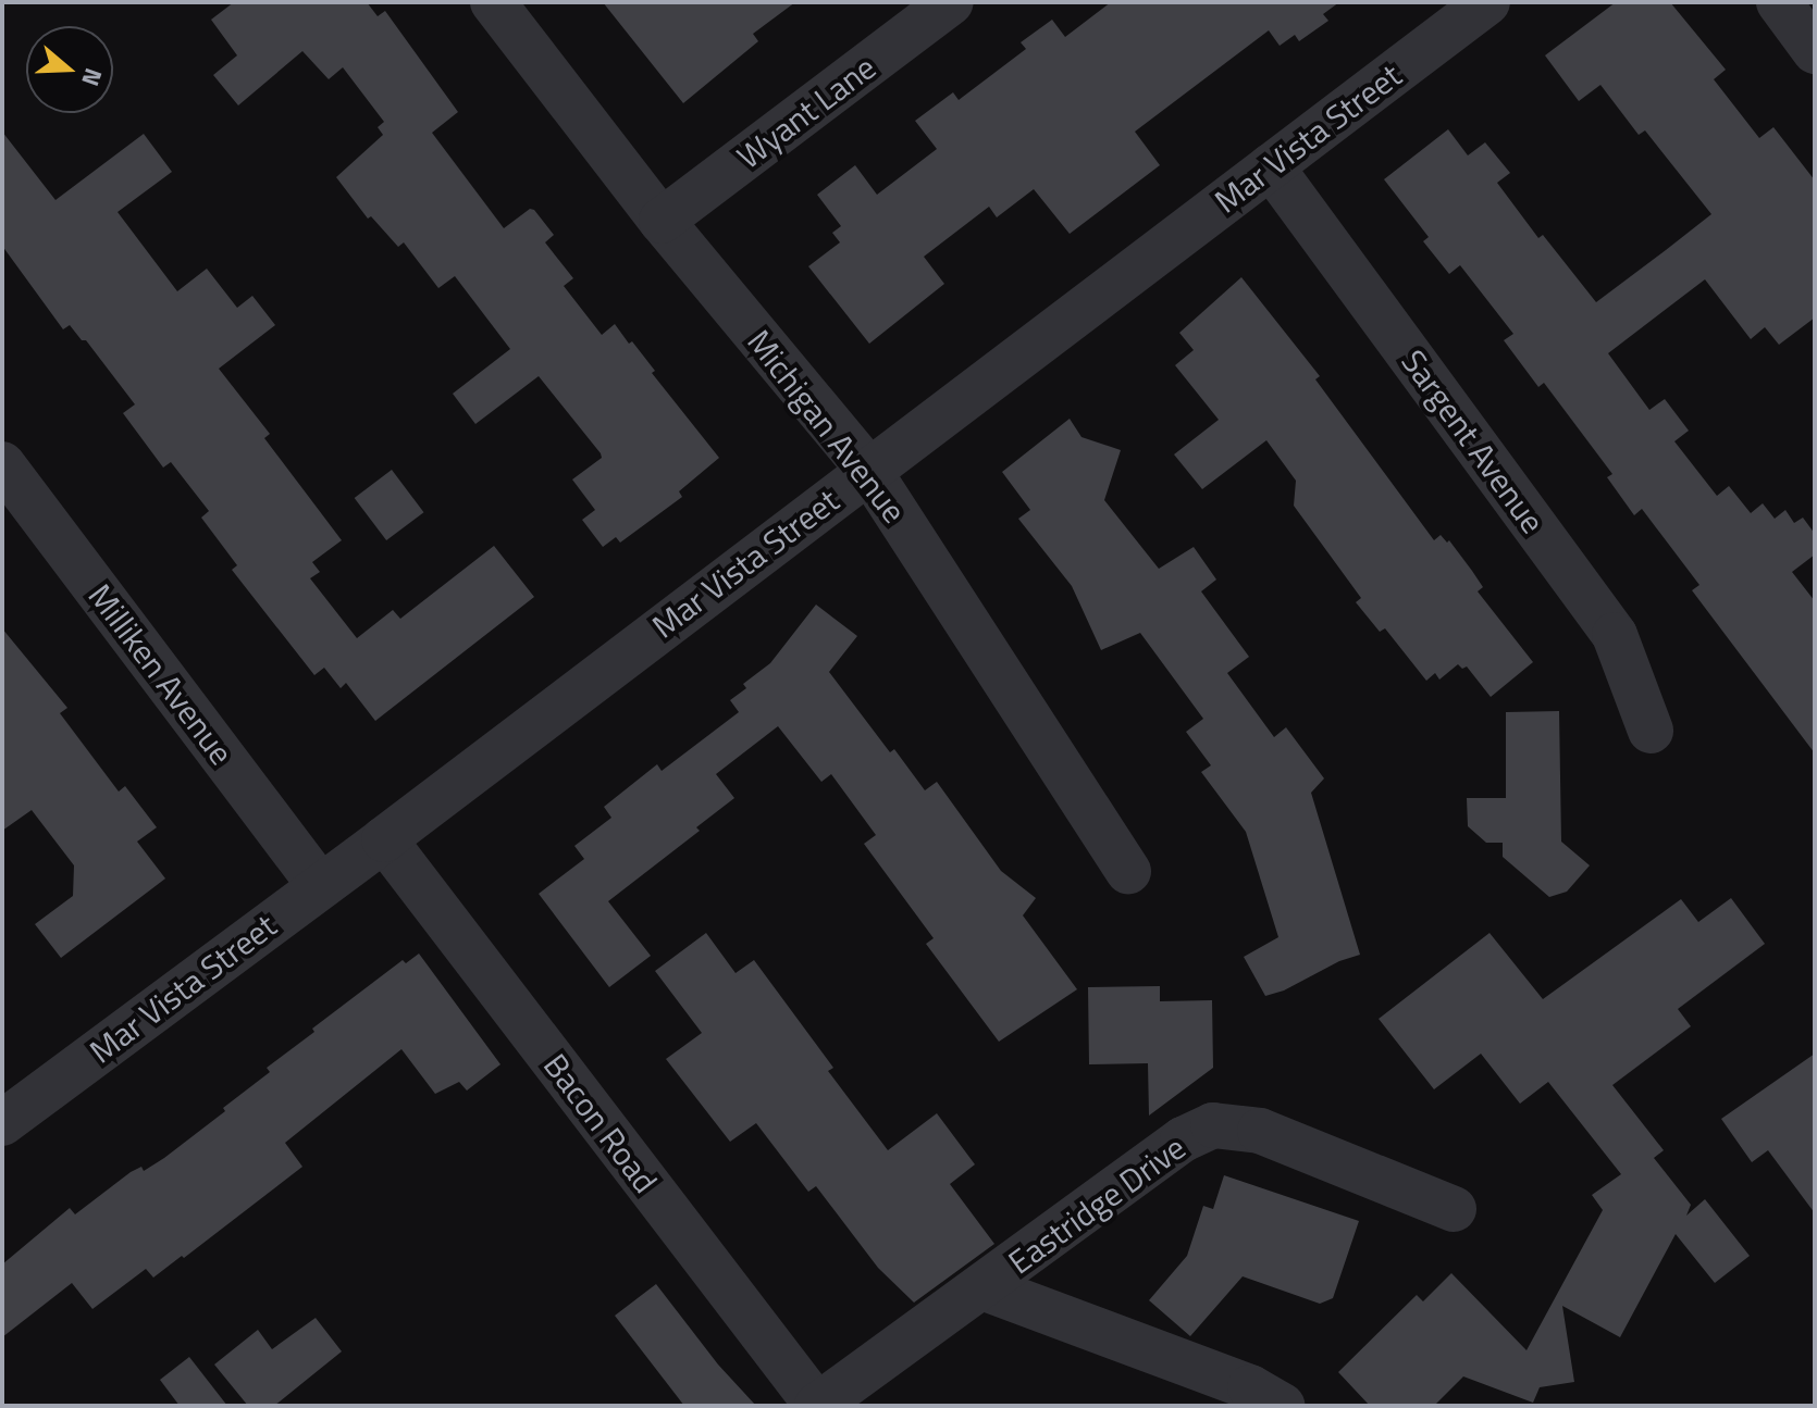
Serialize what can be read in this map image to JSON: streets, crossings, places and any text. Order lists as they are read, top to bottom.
{
  "streets": {
    "street": [
      "Wyant Lane",
      "Mar Vista Street",
      "Michigan Avenue",
      "Sargent Avenue",
      "Milliken Avenue",
      "Bacon Road",
      "Eastridge Drive"
    ]
  },
  "crossings": [
    ["Wyant Lane", "Michigan Avenue"],
    ["Mar Vista Street", "Michigan Avenue"],
    ["Mar Vista Street", "Sargent Avenue"],
    ["Mar Vista Street", "Milliken Avenue"],
    ["Mar Vista Street", "Bacon Road"],
    ["Bacon Road", "Eastridge Drive"]
  ],
  "north": "right"
}
